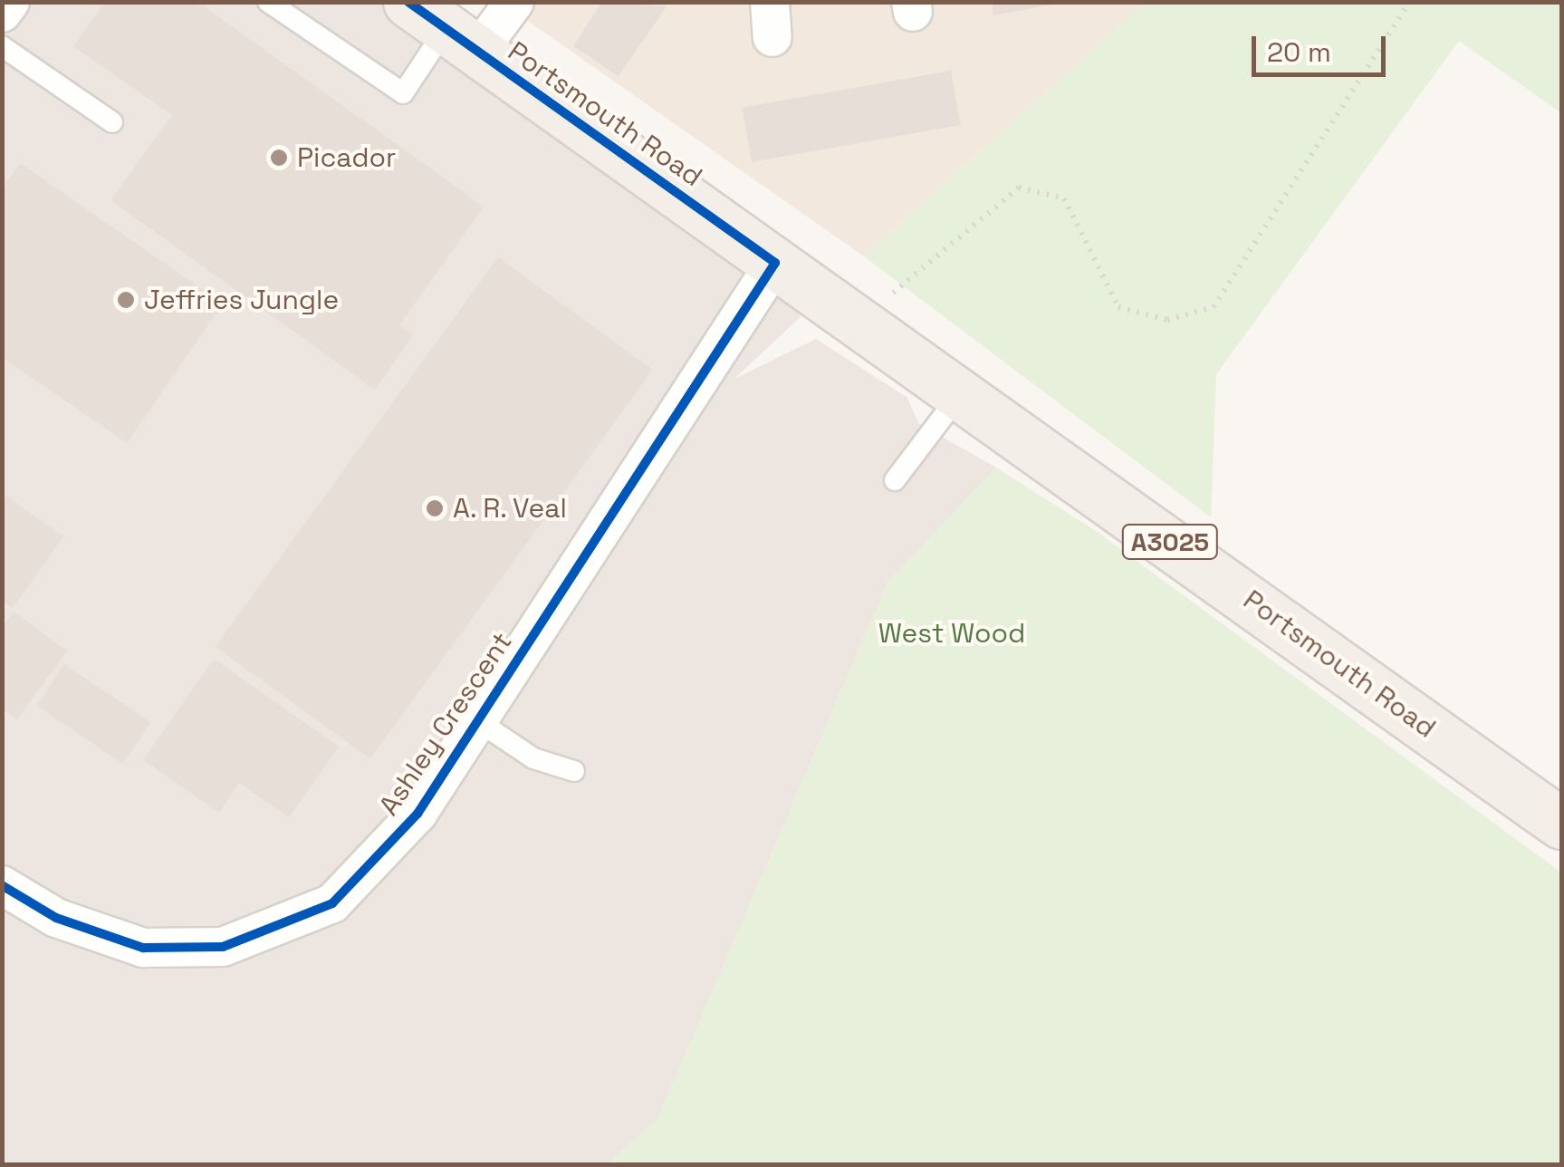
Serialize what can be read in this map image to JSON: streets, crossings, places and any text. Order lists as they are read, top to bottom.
{
  "streets": {
    "main road": ["Portsmouth Road", "A3025"],
    "street": ["Ashley Crescent"]
  },
  "crossings": [
    ["Portsmouth Road", "Ashley Crescent"]
  ],
  "parks": ["West Wood"],
  "places": ["Picador", "Jeffries Jungle", "A. R. Veal"],
  "scale_bar": "20 m"
}
